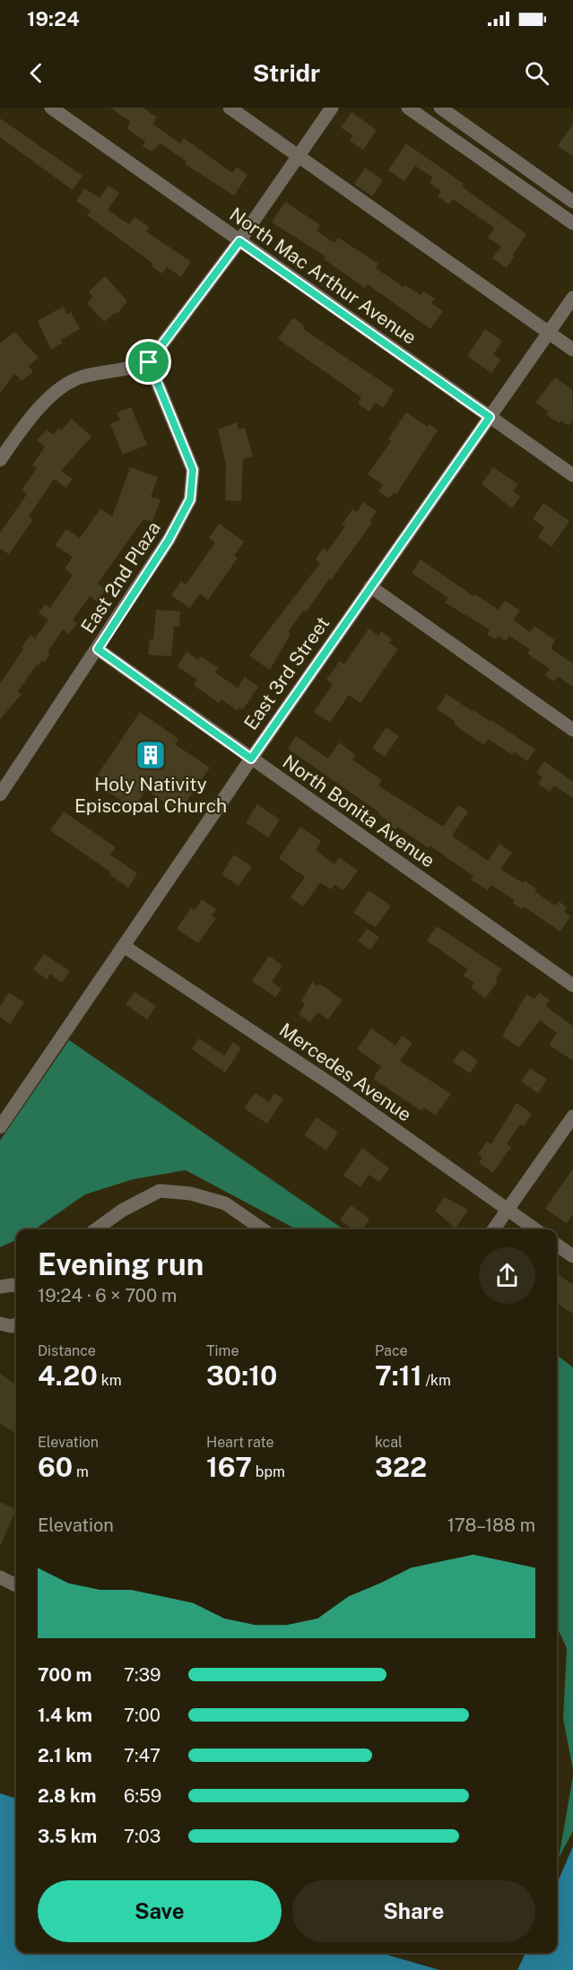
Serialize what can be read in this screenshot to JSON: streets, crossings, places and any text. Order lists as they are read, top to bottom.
{
  "streets": {
    "street": [
      "North Mac Arthur Avenue",
      "East 2nd Plaza",
      "East 3rd Street",
      "North Bonita Avenue",
      "Mercedes Avenue"
    ]
  },
  "crossings": [
    ["North Mac Arthur Avenue", "East 3rd Street"],
    ["East 2nd Plaza", "North Bonita Avenue"],
    ["East 3rd Street", "North Bonita Avenue"],
    ["East 3rd Street", "Mercedes Avenue"]
  ],
  "places": {
    "building": ["Holy Nativity Episcopal Church"]
  },
  "page": {
    "status": "19:24",
    "header": "Stridr",
    "heading": ["Evening run", "19:24 · 6 × 700 m"],
    "stats": [
      ["Distance", "4.20 km"],
      ["Time", "30:10"],
      ["Pace", "7:11 /km"],
      ["Elevation", "60 m"],
      ["Heart rate", "167 bpm"],
      ["kcal", "322"]
    ],
    "chart": ["Elevation", "178–188 m"],
    "list": [
      {
        "name": "700 m",
        "note": "7:39"
      },
      {
        "name": "1.4 km",
        "note": "7:00"
      },
      {
        "name": "2.1 km",
        "note": "7:47"
      },
      {
        "name": "2.8 km",
        "note": "6:59"
      },
      {
        "name": "3.5 km",
        "note": "7:03"
      }
    ],
    "buttons": ["Save", "Share"]
  }
}
